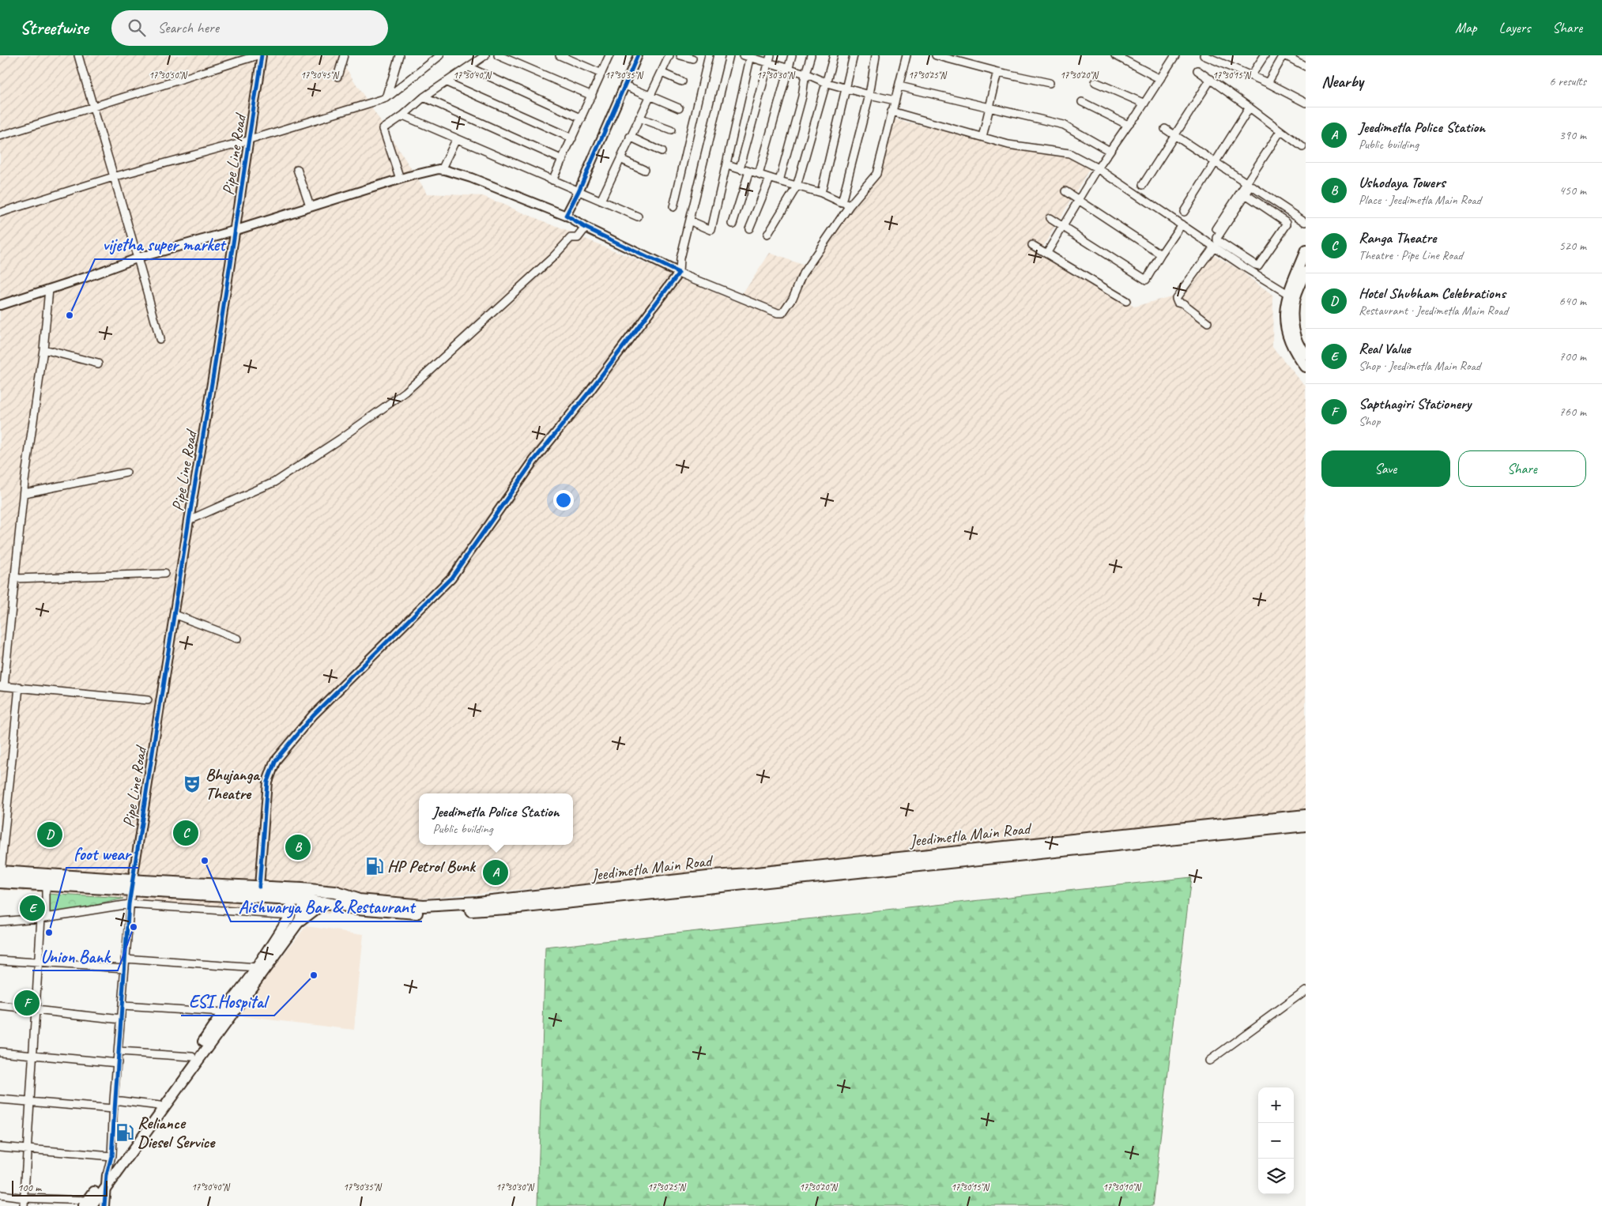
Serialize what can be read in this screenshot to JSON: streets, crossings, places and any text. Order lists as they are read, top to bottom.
{
  "streets": {
    "main road": ["Jeedimetla Main Road"],
    "street": ["Pipe Line Road"]
  },
  "crossings": [
    ["Pipe Line Road", "Jeedimetla Main Road"]
  ],
  "places": {
    "other": [
      "vijetha super market",
      "Aishwarya Bar & Restaurant",
      "Union Bank",
      "foot wear",
      "ESI Hospital"
    ],
    "theatre": ["Bhujanga Theatre"],
    "fuel station": ["HP Petrol Bunk", "Reliance Diesel Service"]
  },
  "scale_bar": "100 m",
  "page": {
    "header": "Streetwise",
    "search": "Search here",
    "nav": ["Map", "Layers", "Share"],
    "heading": ["Nearby", "6 results"],
    "list": [
      {
        "mark": "A",
        "name": "Jeedimetla Police Station",
        "note": "Public building",
        "value": "390 m"
      },
      {
        "mark": "B",
        "name": "Ushodaya Towers",
        "note": "Place · Jeedimetla Main Road",
        "value": "450 m"
      },
      {
        "mark": "C",
        "name": "Ranga Theatre",
        "note": "Theatre · Pipe Line Road",
        "value": "520 m"
      },
      {
        "mark": "D",
        "name": "Hotel Shubham Celebrations",
        "note": "Restaurant · Jeedimetla Main Road",
        "value": "640 m"
      },
      {
        "mark": "E",
        "name": "Real Value",
        "note": "Shop · Jeedimetla Main Road",
        "value": "700 m"
      },
      {
        "mark": "F",
        "name": "Sapthagiri Stationery",
        "note": "Shop",
        "value": "760 m"
      }
    ],
    "buttons": ["Save", "Share"],
    "popup": ["Jeedimetla Police Station", "Public building"],
    "pins": [
      "C",
      "D",
      "B",
      "A",
      "E",
      "F"
    ],
    "map_buttons": ["+", "−"],
    "scale": "100 m"
  },
  "coordinates": [
    "17°30'50\"N",
    "17°30'45\"N",
    "17°30'40\"N",
    "17°30'35\"N",
    "17°30'30\"N",
    "17°30'25\"N",
    "17°30'20\"N",
    "17°30'15\"N",
    "17°30'10\"N"
  ]
}
